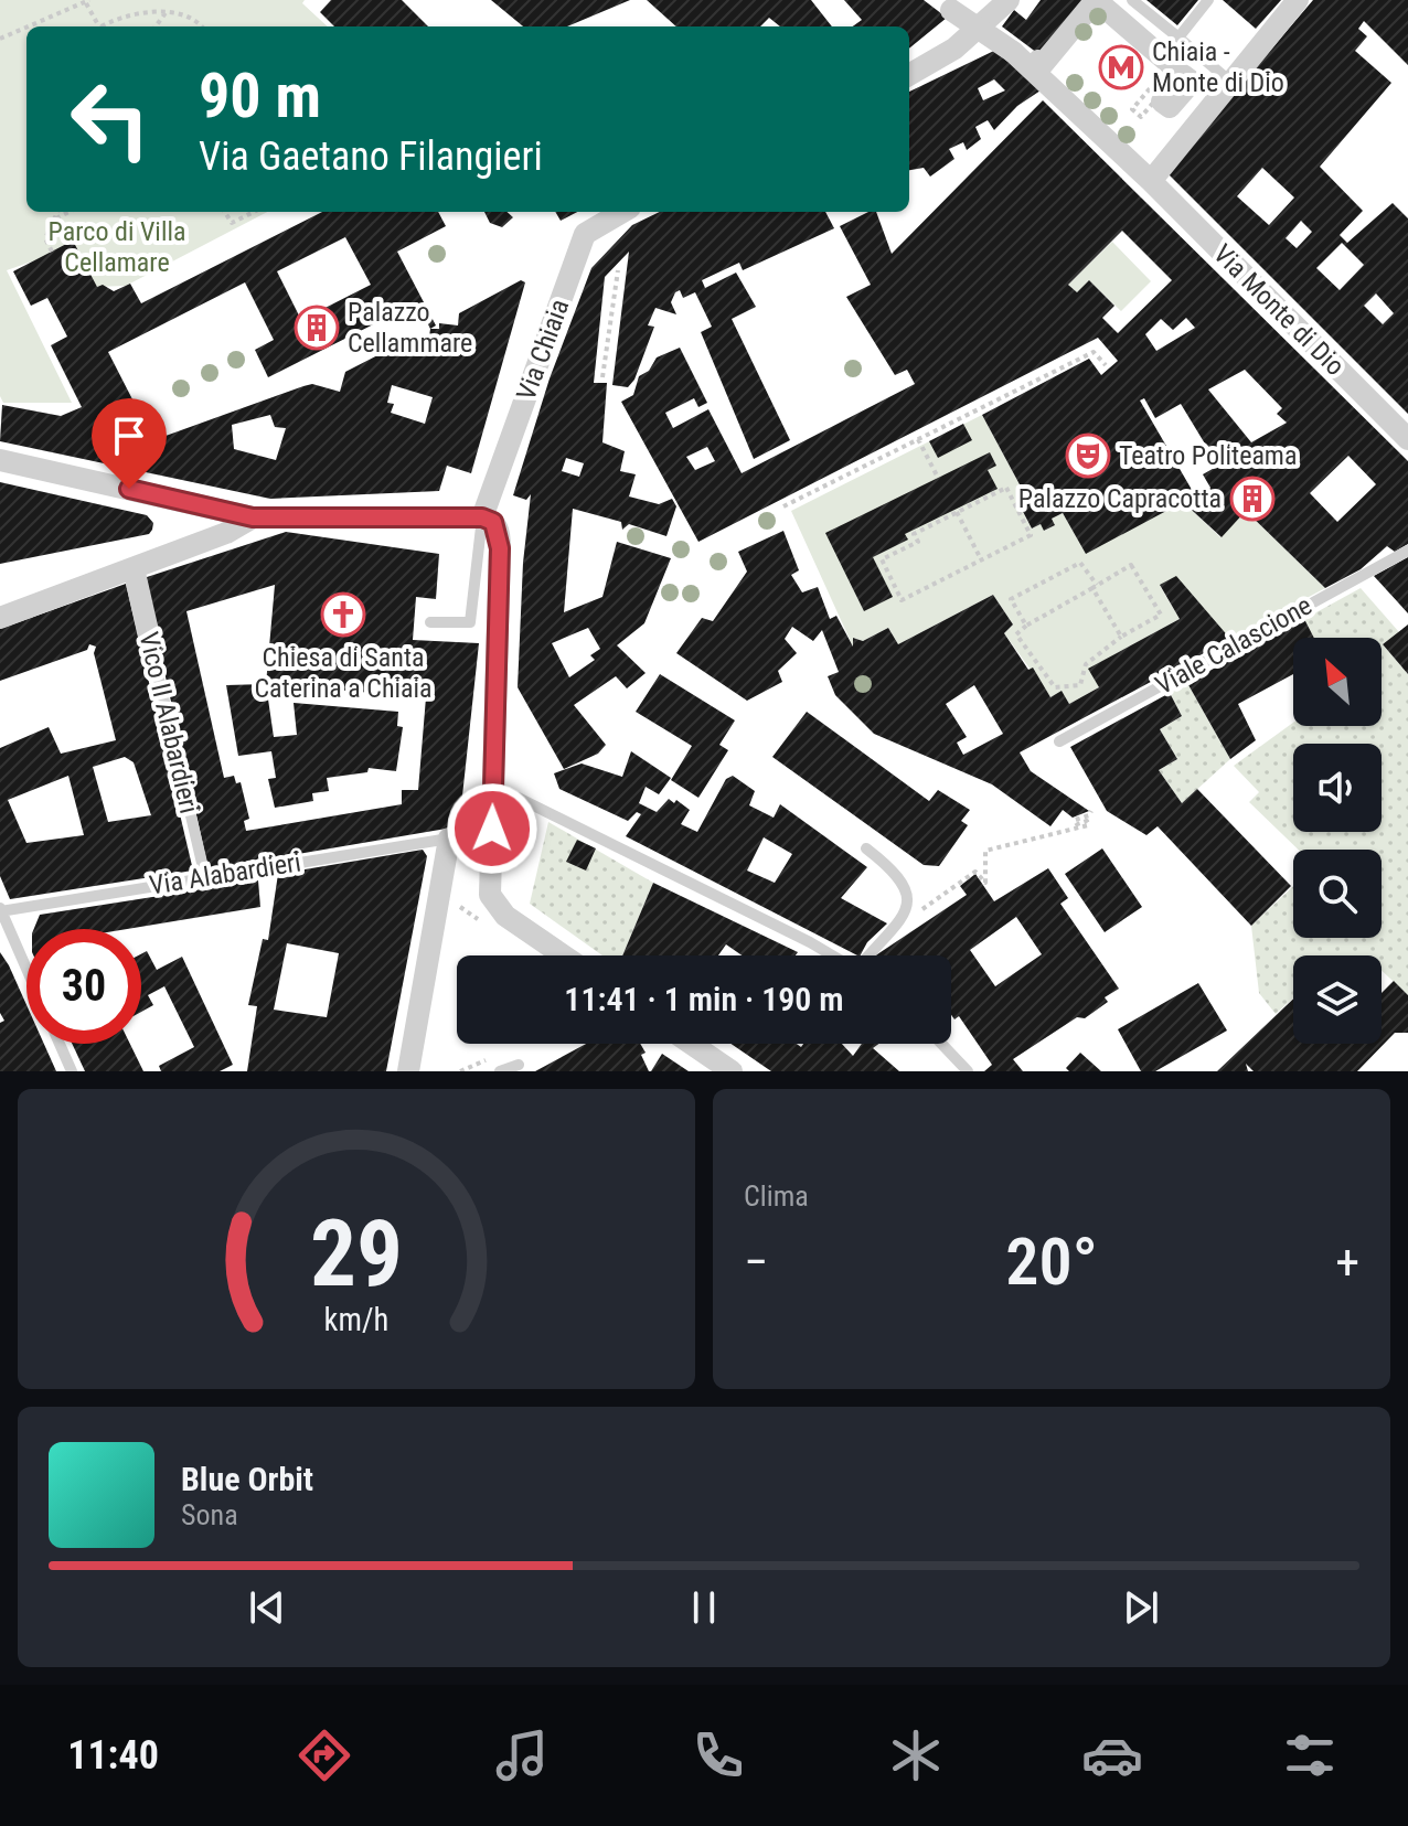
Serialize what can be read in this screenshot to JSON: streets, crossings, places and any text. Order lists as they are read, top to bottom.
{
  "streets": {
    "street": ["Via Monte di Dio", "Via Chiaia", "Vico II Alabardieri"],
    "lane": ["Viale Calascione", "Via Alabardieri"]
  },
  "crossings": [
    ["Vico II Alabardieri", "Via Alabardieri"]
  ],
  "parks": ["Parco di Villa Cellamare"],
  "places": {
    "metro station": ["Chiaia - Monte di Dio"],
    "building": ["Palazzo Cellammare", "Palazzo Capracotta"],
    "theatre": ["Teatro Politeama"],
    "church": ["Chiesa di Santa Caterina a Chiaia"]
  },
  "north": "top left",
  "page": {
    "turn": ["90 m", "Via Gaetano Filangieri"],
    "limit": "30",
    "trip": "11:41 · 1 min · 190 m",
    "tile": "Clima",
    "heat": ["−", "20°", "+"],
    "song": ["Blue Orbit", "Sona"],
    "tabs": "11:40",
    "gauge": ["29", "km/h"]
  }
}
